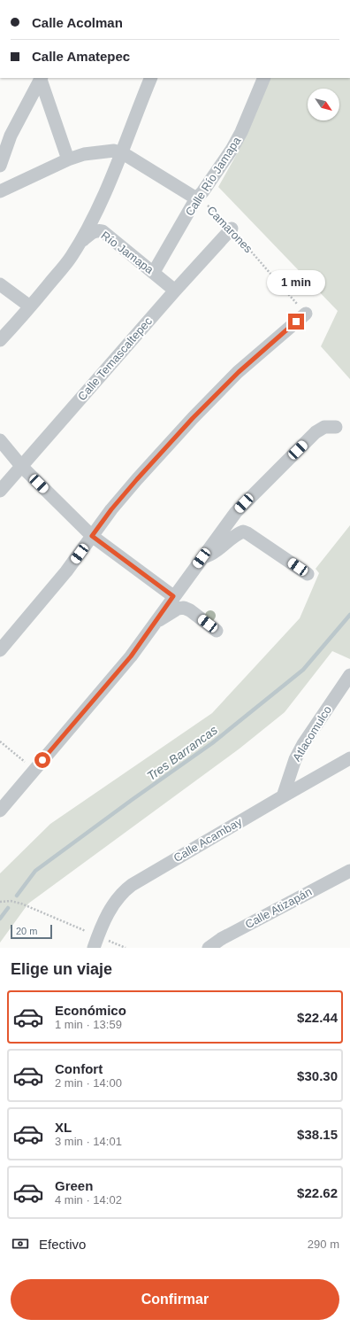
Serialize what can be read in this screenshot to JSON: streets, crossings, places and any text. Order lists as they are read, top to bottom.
{
  "streets": {
    "street": [
      "Calle Río Jamapa",
      "Camarones",
      "Río Jamapa",
      "Calle Temascaltepec",
      "Atlacomulco",
      "Calle Acambay",
      "Calle Atizapán"
    ]
  },
  "crossings": [
    ["Calle Río Jamapa", "Camarones"],
    ["Calle Río Jamapa", "Río Jamapa"],
    ["Camarones", "Calle Temascaltepec"],
    ["Río Jamapa", "Calle Temascaltepec"],
    ["Atlacomulco", "Calle Acambay"]
  ],
  "water": ["Tres Barrancas"],
  "scale_bar": "20 m",
  "north": "bottom right",
  "page": {
    "banner": ["Calle Acolman", "Calle Amatepec"],
    "bubble": "1 min",
    "scale": "20 m",
    "heading": "Elige un viaje",
    "list": [
      {
        "name": "Económico",
        "note": "1 min · 13:59",
        "value": "$22.44"
      },
      {
        "name": "Confort",
        "note": "2 min · 14:00",
        "value": "$30.30"
      },
      {
        "name": "XL",
        "note": "3 min · 14:01",
        "value": "$38.15"
      },
      {
        "name": "Green",
        "note": "4 min · 14:02",
        "value": "$22.62"
      }
    ],
    "pay": ["Efectivo", "290 m"],
    "buttons": "Confirmar"
  }
}
